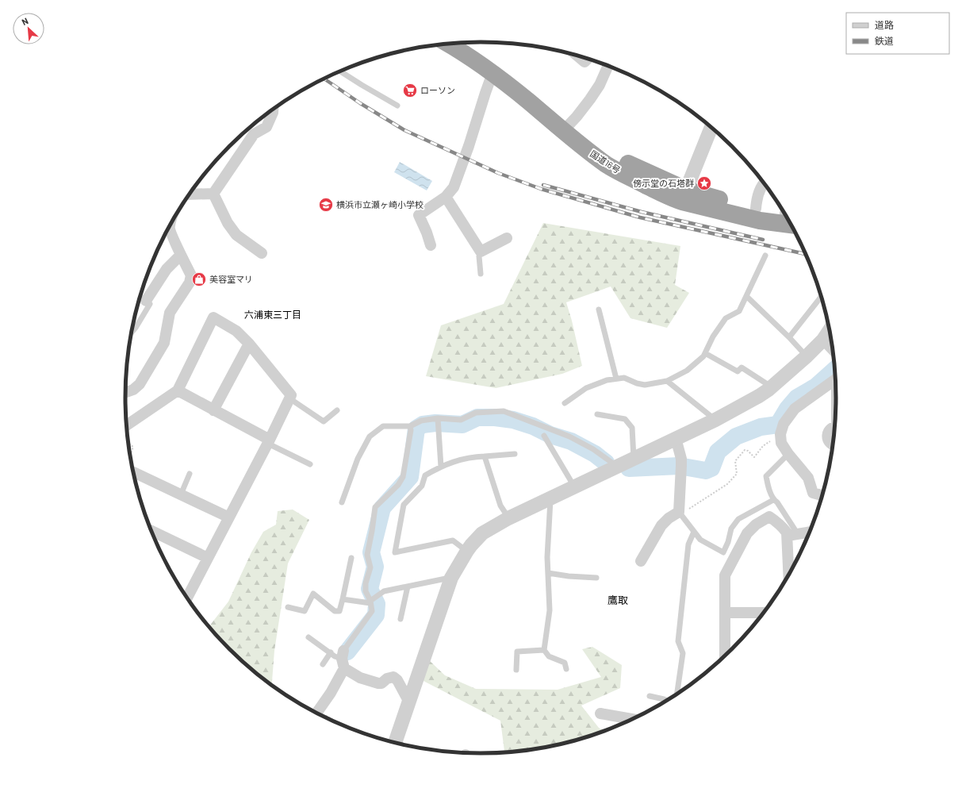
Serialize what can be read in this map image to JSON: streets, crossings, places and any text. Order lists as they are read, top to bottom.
{
  "streets": {
    "highway": ["国道16号"]
  },
  "districts": ["六浦東三丁目", "鷹取"],
  "places": {
    "supermarket": ["ローソン"],
    "place": ["傍示堂の石塔群"],
    "school or university": ["横浜市立瀬ヶ崎小学校"],
    "shop": ["美容室マリ"]
  },
  "legend": ["道路", "鉄道"],
  "north": "top left"
}
